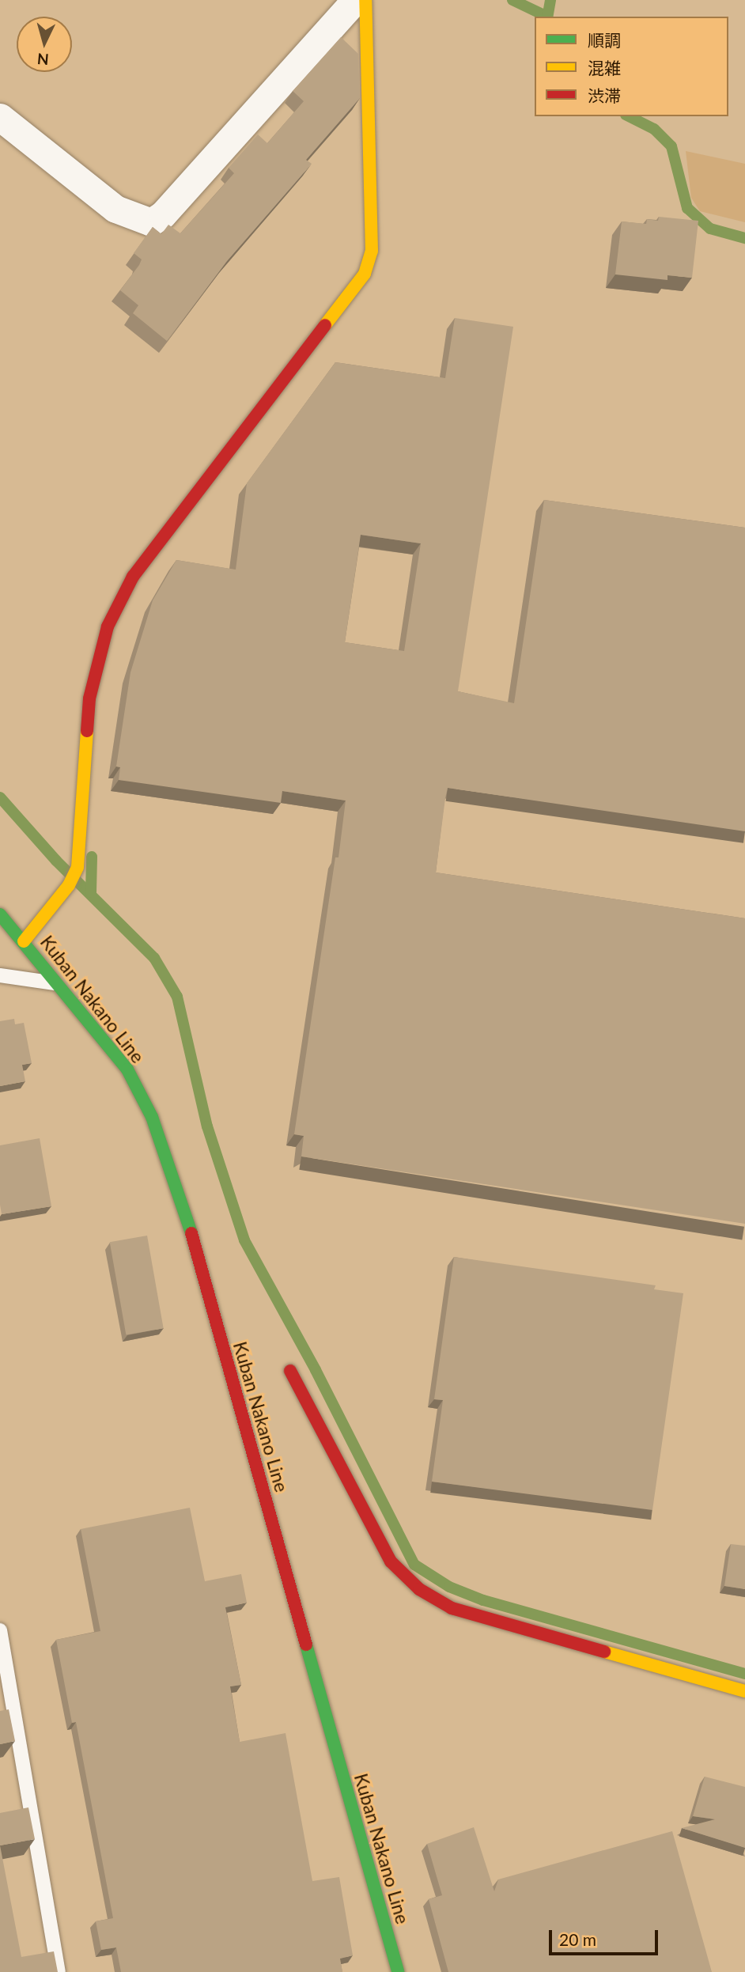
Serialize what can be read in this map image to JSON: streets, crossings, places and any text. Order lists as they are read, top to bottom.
{
  "streets": {
    "street": ["Kuban Nakano Line"]
  },
  "legend": ["順調", "混雑", "渋滞"],
  "scale_bar": "20 m",
  "north": "bottom"
}
